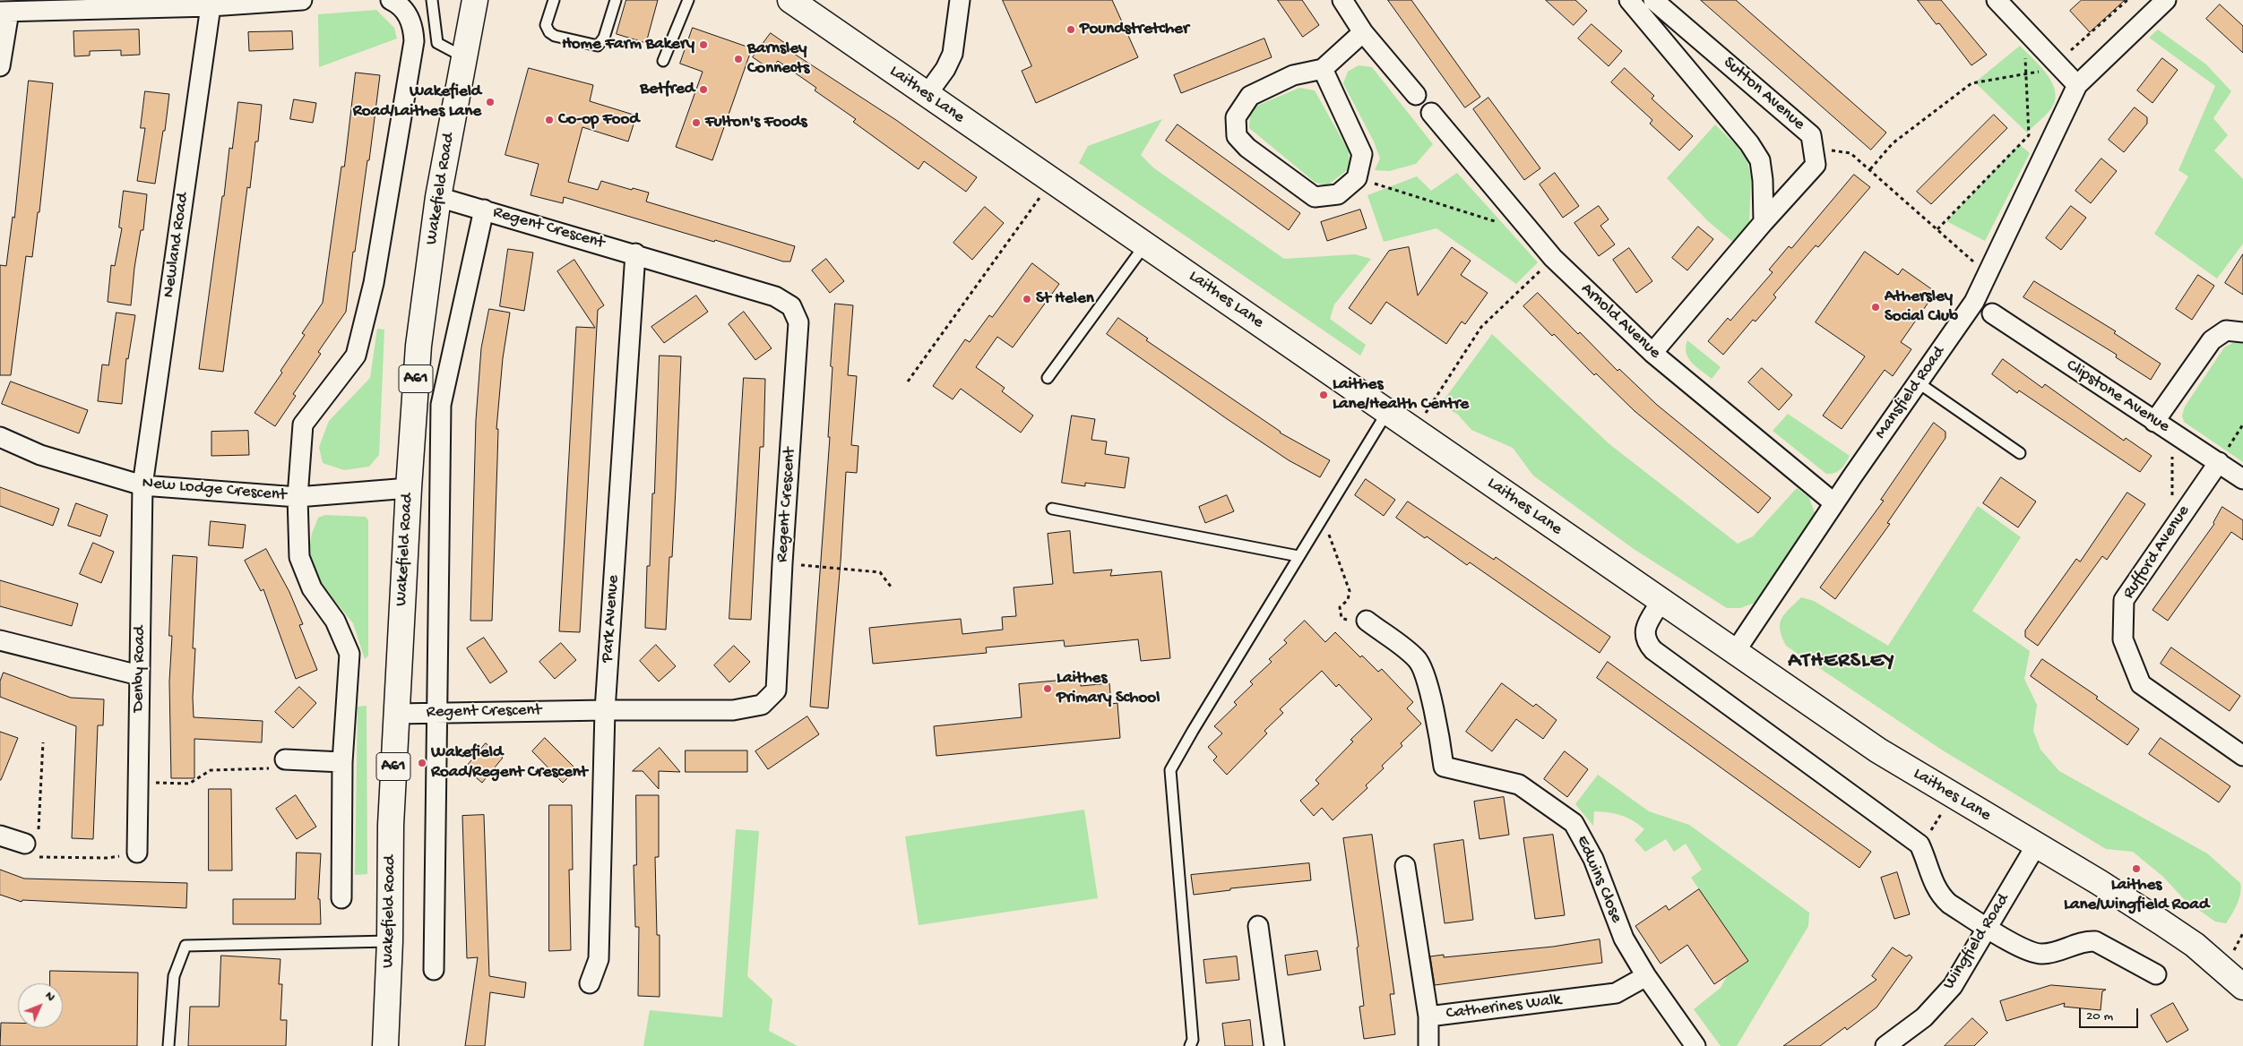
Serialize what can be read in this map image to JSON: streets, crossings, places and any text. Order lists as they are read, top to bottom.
{
  "streets": {
    "main road": ["Laithes Lane", "Wakefield Road", "A61"],
    "street": [
      "Sutton Avenue",
      "Regent Crescent",
      "Newland Road",
      "Arnold Avenue",
      "Mansfield Road",
      "Clipstone Avenue",
      "New Lodge Crescent",
      "Rufford Avenue",
      "Park Avenue",
      "Denby Road",
      "Edwins Close",
      "Wingfield Road",
      "Catherines Walk"
    ]
  },
  "crossings": [
    ["Sutton Avenue", "Arnold Avenue"],
    ["Laithes Lane", "Mansfield Road"],
    ["Laithes Lane", "Wingfield Road"],
    ["Wakefield Road", "Regent Crescent"],
    ["Wakefield Road", "New Lodge Crescent"],
    ["Regent Crescent", "Park Avenue"],
    ["Newland Road", "New Lodge Crescent"],
    ["Newland Road", "Denby Road"],
    ["Arnold Avenue", "Mansfield Road"],
    ["Clipstone Avenue", "Rufford Avenue"],
    ["New Lodge Crescent", "Denby Road"],
    ["Edwins Close", "Catherines Walk"]
  ],
  "districts": ["ATHERSLEY"],
  "places": [
    "Poundstretcher",
    "Home Farm Bakery",
    "Barnsley Connects",
    "Betfred",
    "Wakefield Road/Laithes Lane",
    "Co-op Food",
    "Fulton's Foods",
    "St Helen",
    "Athersley Social Club",
    "Laithes Lane/Health Centre",
    "Laithes Primary School",
    "Wakefield Road/Regent Crescent",
    "Laithes Lane/Wingfield Road"
  ],
  "scale_bar": "20 m",
  "north": "top right"
}
